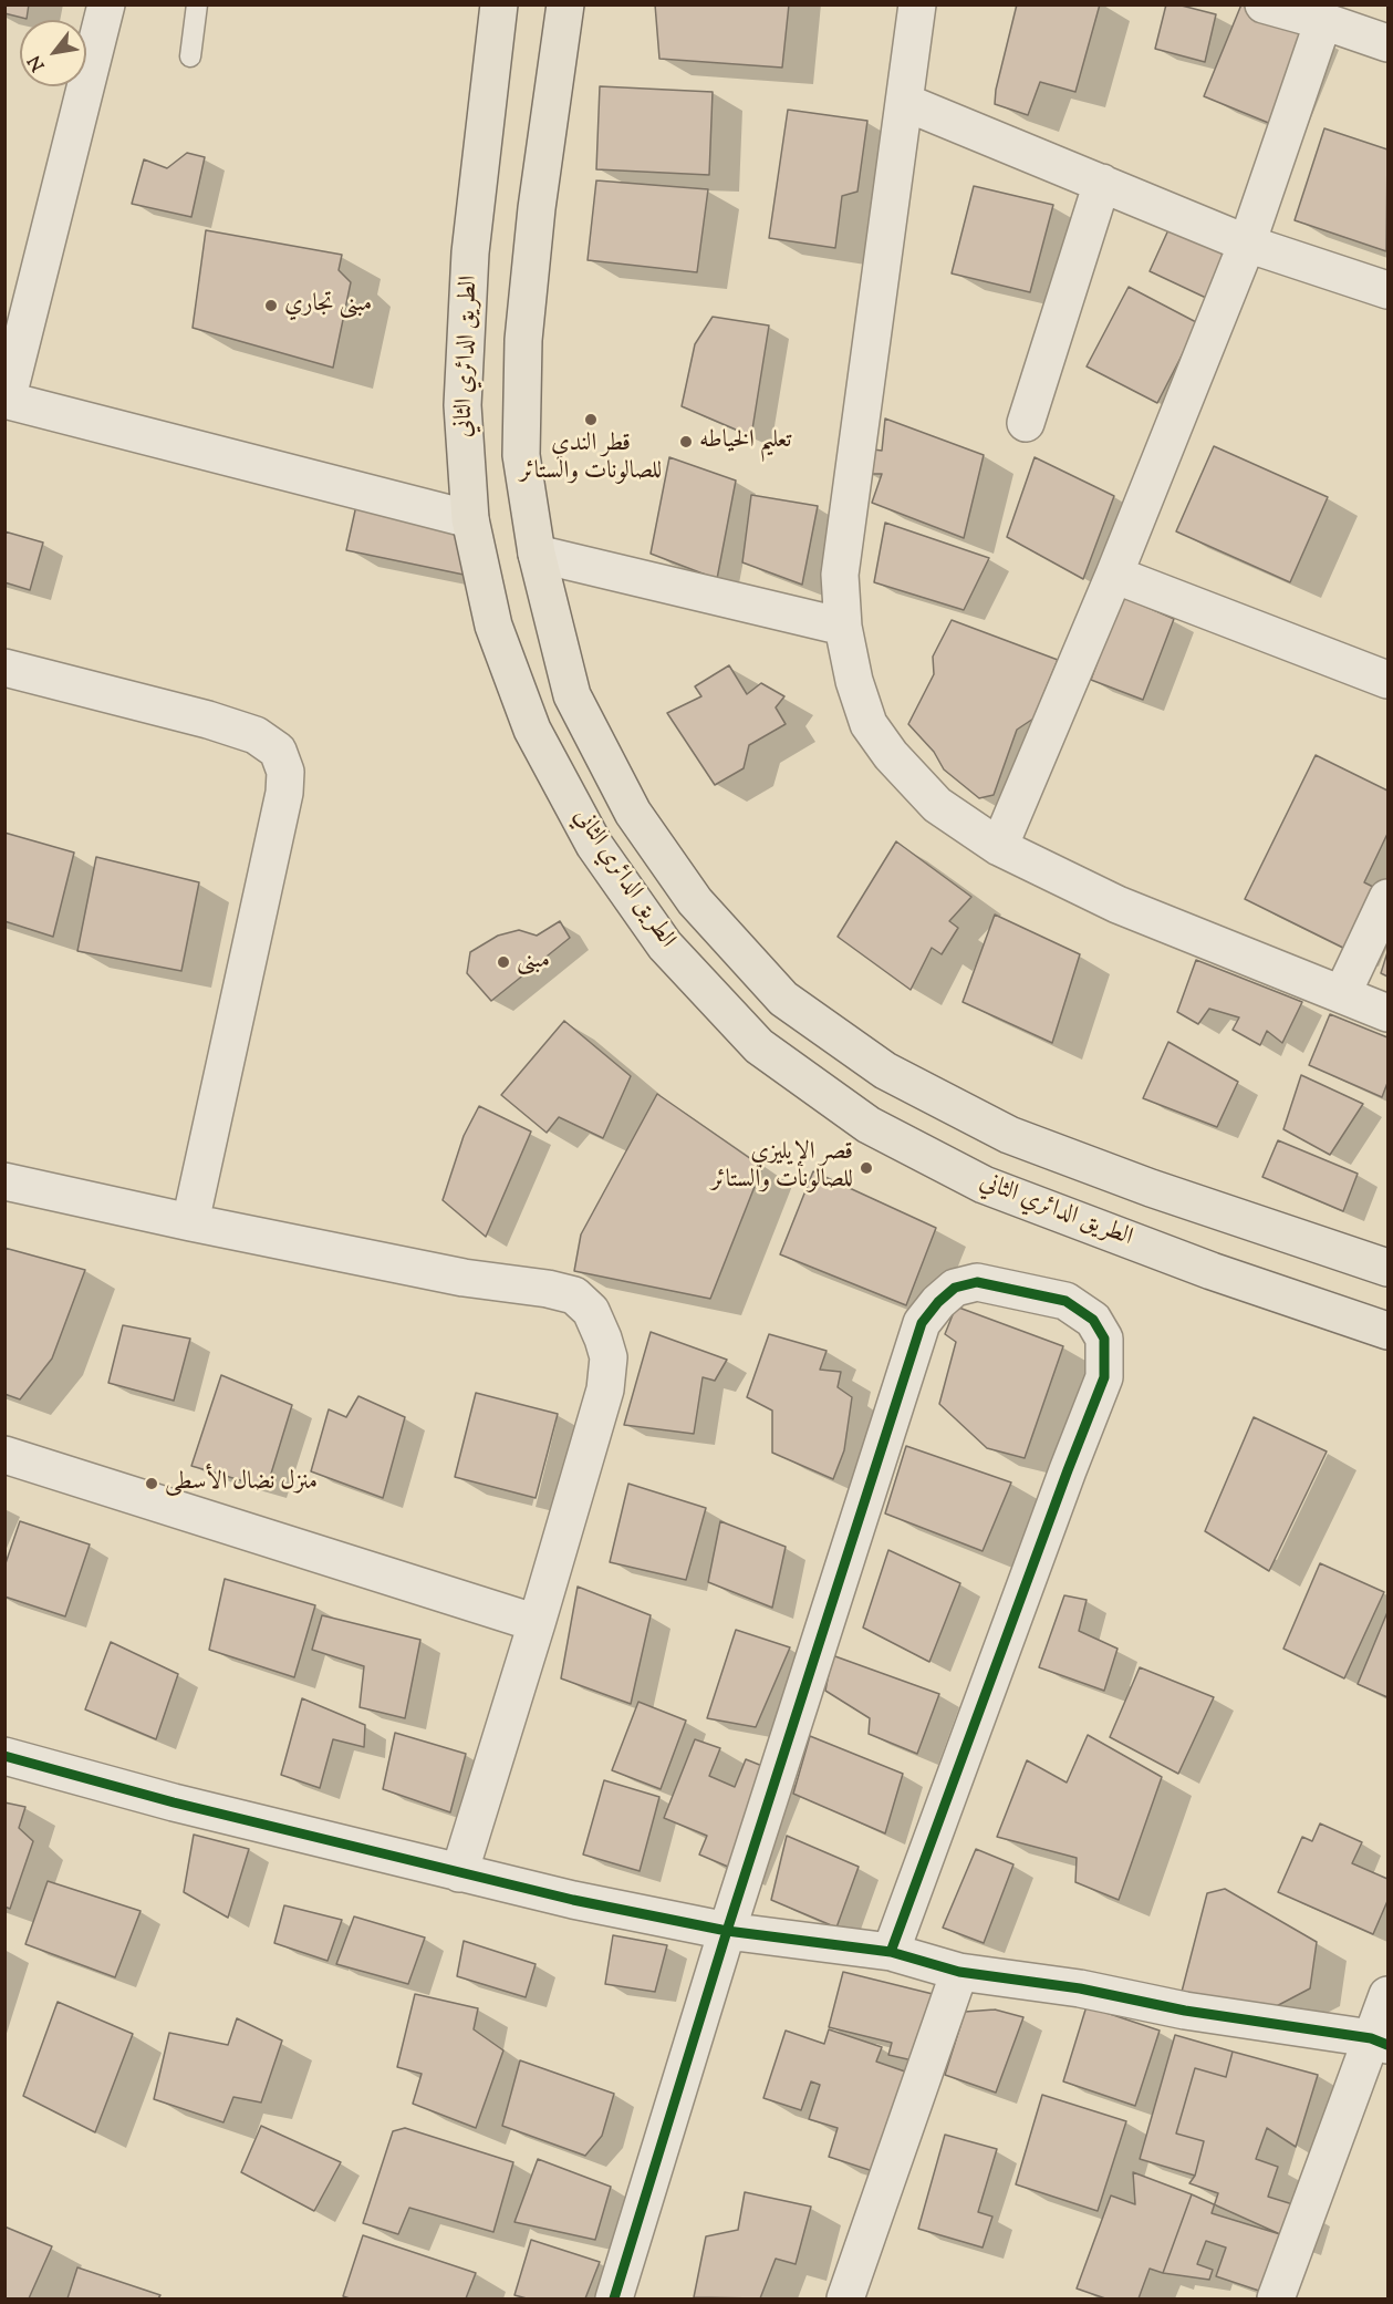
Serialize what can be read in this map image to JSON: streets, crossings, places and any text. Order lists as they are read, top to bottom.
{
  "streets": {
    "main road": ["الطريق الدائري الثاني"]
  },
  "places": [
    "مبنى تجاري",
    "قطر الندي للصالونات والستائر",
    "تعليم الخياطه",
    "مبنى",
    "قصر الإيليزي للصالونات والستائر",
    "منزل نضال الأسطى"
  ],
  "north": "bottom left"
}
